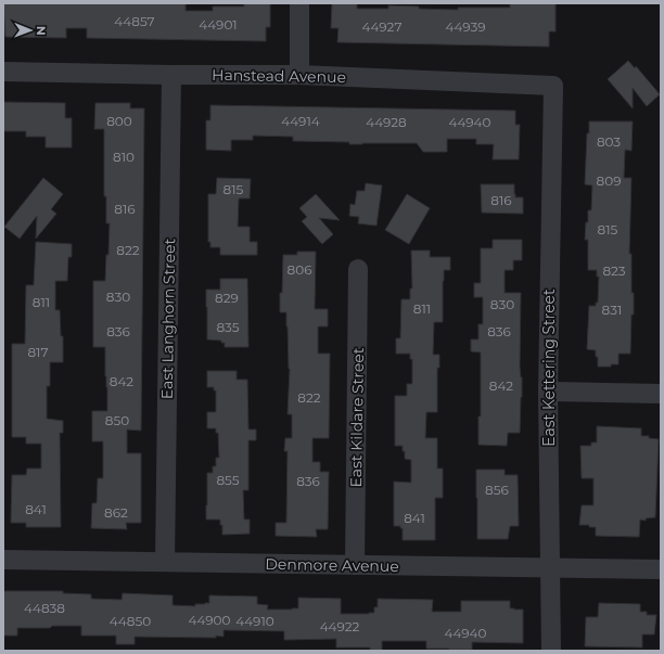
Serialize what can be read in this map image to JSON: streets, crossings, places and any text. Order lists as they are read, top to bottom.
{
  "streets": {
    "street": [
      "Hanstead Avenue",
      "East Langhorn Street",
      "East Kettering Street",
      "East Kildare Street",
      "Denmore Avenue"
    ]
  },
  "crossings": [
    ["Hanstead Avenue", "East Langhorn Street"],
    ["Hanstead Avenue", "East Kettering Street"],
    ["East Langhorn Street", "Denmore Avenue"],
    ["East Kettering Street", "Denmore Avenue"],
    ["East Kildare Street", "Denmore Avenue"]
  ],
  "house_numbers": [
    "44857",
    "44901",
    "44927",
    "44939",
    "800",
    "44914",
    "44928",
    "44940",
    "803",
    "810",
    "809",
    "815",
    "816",
    "816",
    "815",
    "822",
    "806",
    "823",
    "830",
    "829",
    "811",
    "830",
    "811",
    "831",
    "835",
    "836",
    "836",
    "817",
    "842",
    "842",
    "822",
    "850",
    "855",
    "836",
    "856",
    "841",
    "862",
    "841",
    "44838",
    "44900",
    "44850",
    "44910",
    "44922",
    "44940"
  ],
  "north": "right"
}
